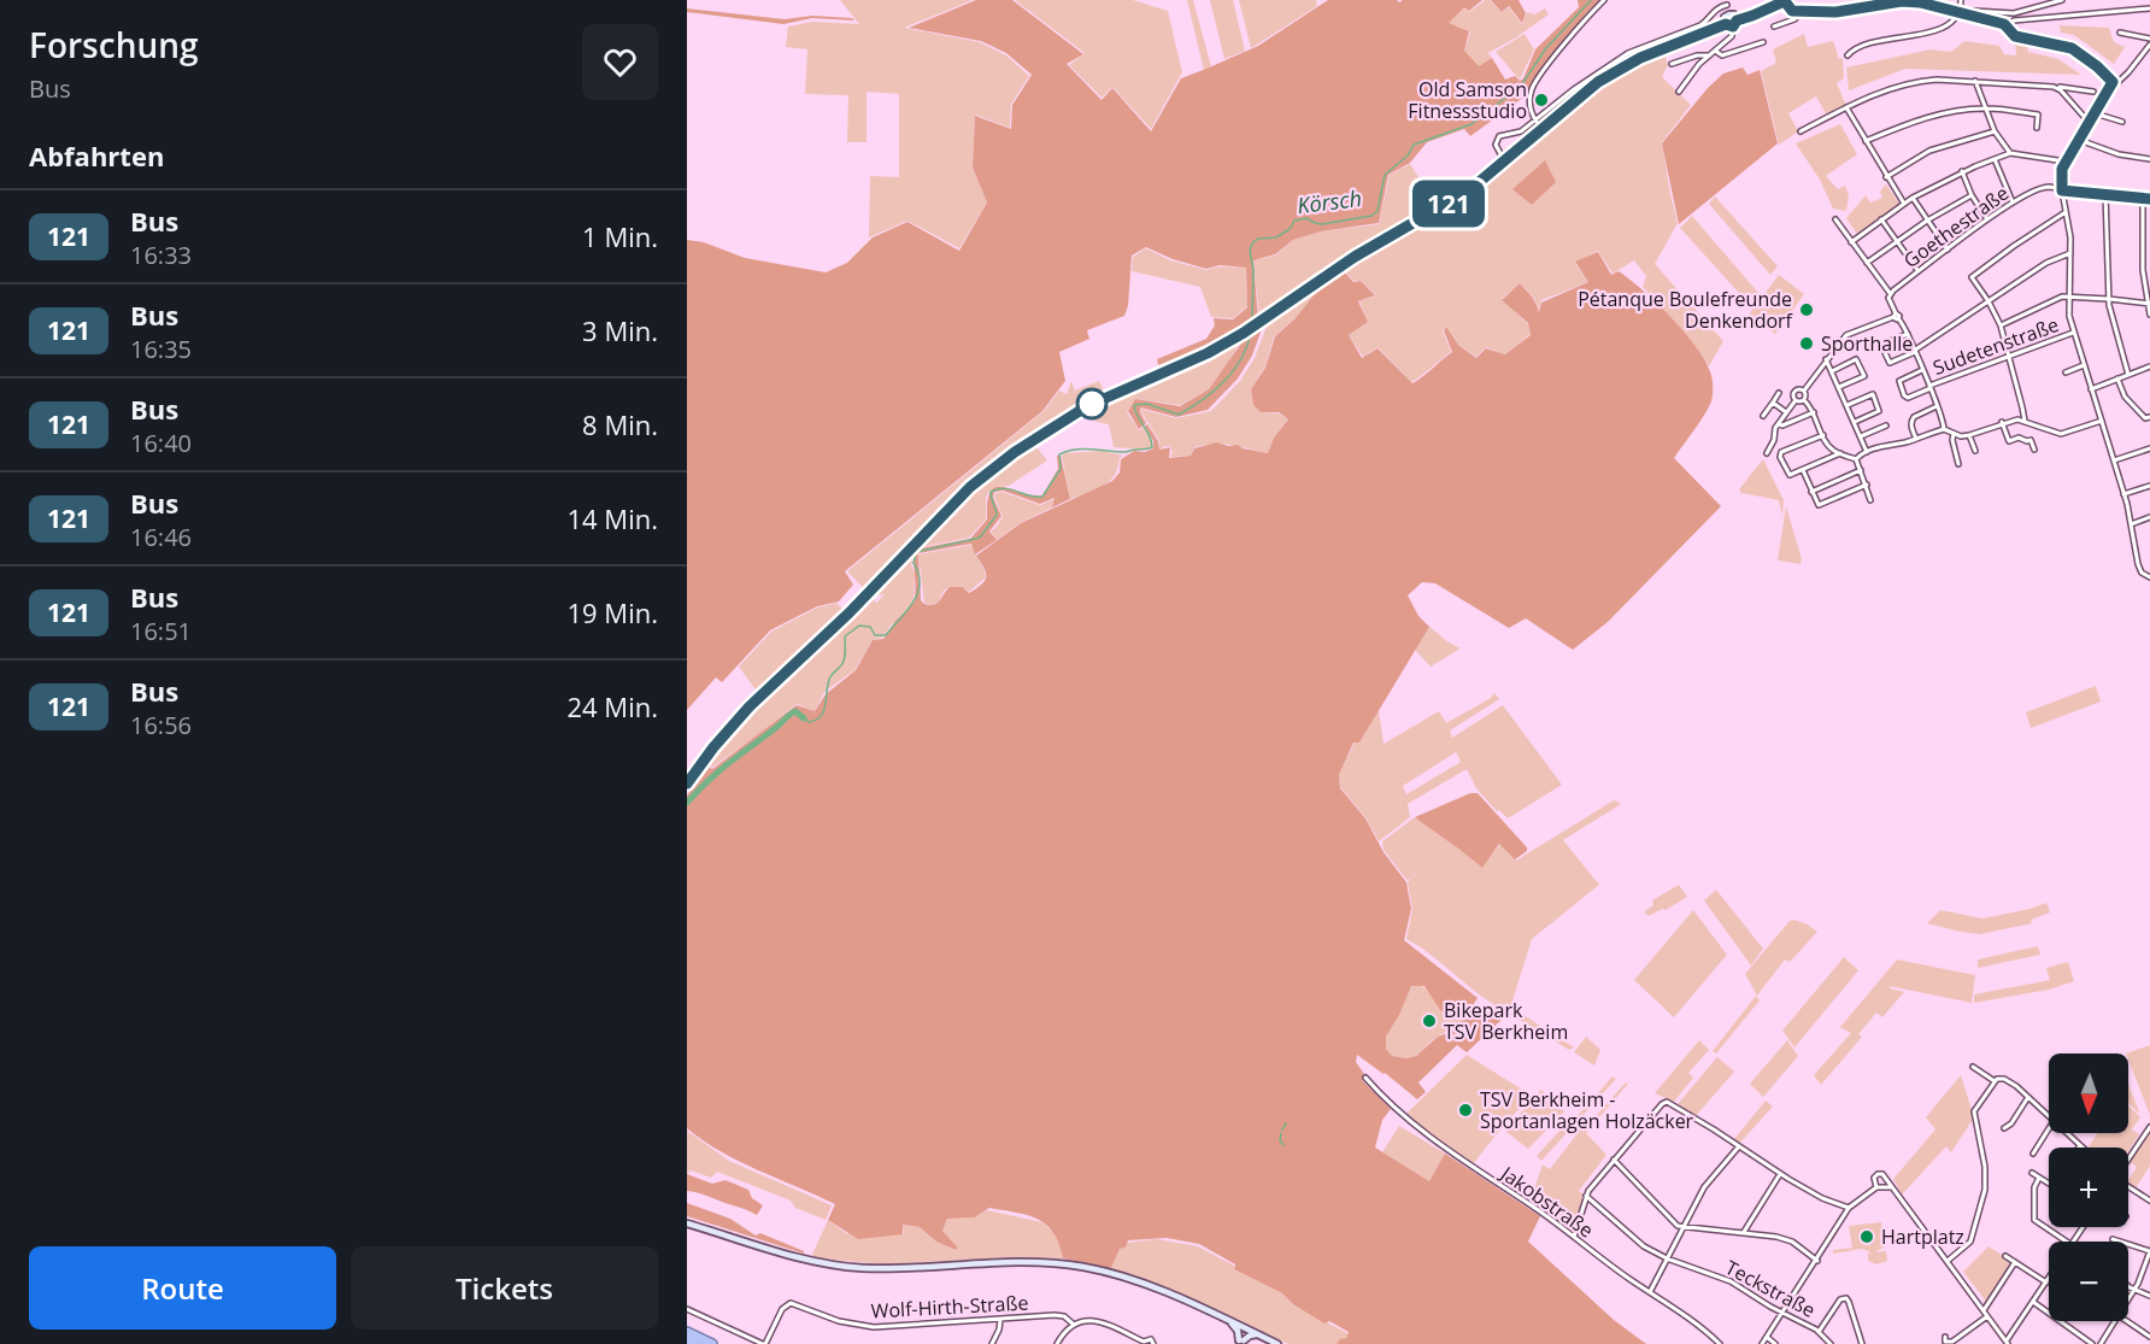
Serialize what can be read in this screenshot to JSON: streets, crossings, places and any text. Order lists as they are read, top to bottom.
{
  "streets": {
    "street": [
      "Goethestraße",
      "Sudetenstraße",
      "Jakobstraße",
      "Teckstraße",
      "Wolf-Hirth-Straße"
    ]
  },
  "water": ["Körsch"],
  "places": [
    "Old Samson Fitnessstudio",
    "Pétanque Boulefreunde Denkendorf",
    "Sporthalle",
    "Bikepark TSV Berkheim",
    "TSV Berkheim - Sportanlagen Holzäcker",
    "Hartplatz"
  ],
  "lines": ["bus line 121"],
  "north": "bottom",
  "page": {
    "heading": [
      ["Forschung", "Bus"],
      "Abfahrten"
    ],
    "on_map": "121",
    "list": [
      {
        "mark": "121",
        "name": "Bus",
        "note": "16:33",
        "value": "1 Min."
      },
      {
        "mark": "121",
        "name": "Bus",
        "note": "16:35",
        "value": "3 Min."
      },
      {
        "mark": "121",
        "name": "Bus",
        "note": "16:40",
        "value": "8 Min."
      },
      {
        "mark": "121",
        "name": "Bus",
        "note": "16:46",
        "value": "14 Min."
      },
      {
        "mark": "121",
        "name": "Bus",
        "note": "16:51",
        "value": "19 Min."
      },
      {
        "mark": "121",
        "name": "Bus",
        "note": "16:56",
        "value": "24 Min."
      }
    ],
    "map_buttons": ["+", "−"],
    "buttons": ["Route", "Tickets"]
  }
}
